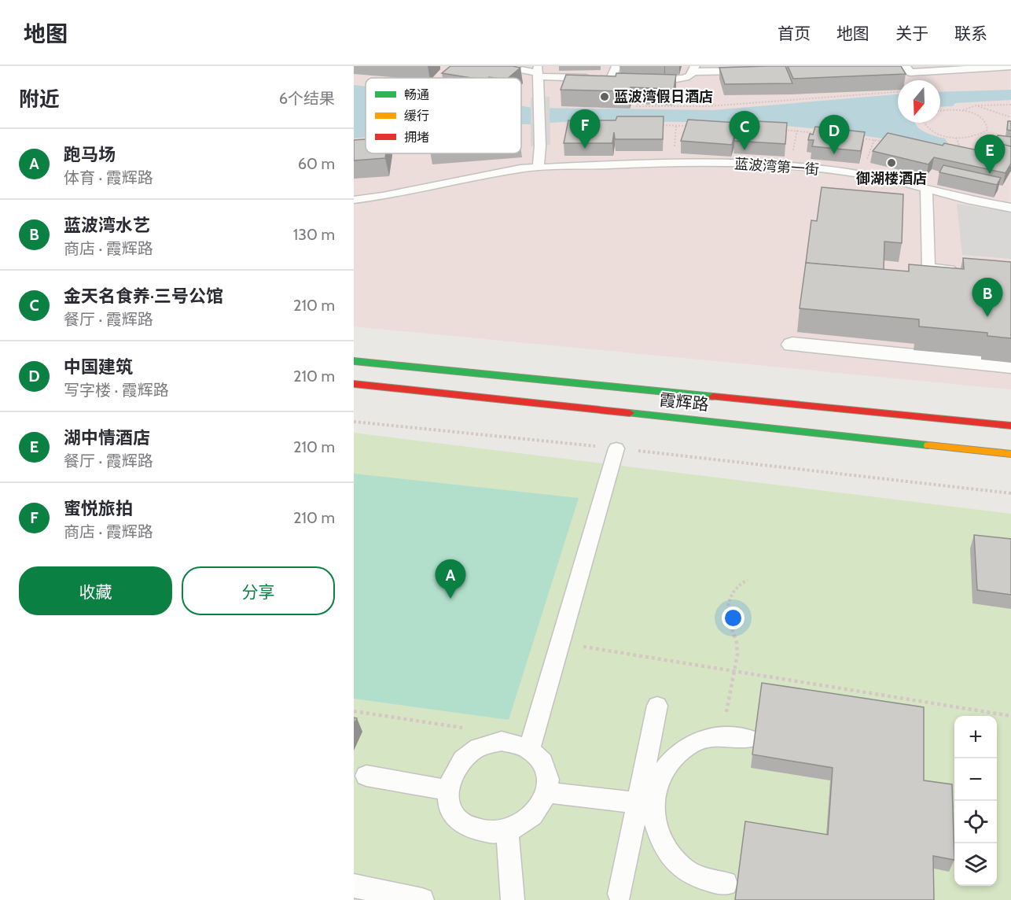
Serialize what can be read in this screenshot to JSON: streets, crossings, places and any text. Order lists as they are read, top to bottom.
{
  "streets": {
    "street": ["霞辉路"],
    "lane": ["蓝波湾第一街"]
  },
  "places": ["蓝波湾假日酒店", "御湖楼酒店"],
  "legend": ["畅通", "缓行", "拥堵"],
  "north": "bottom",
  "page": {
    "header": "地图",
    "nav": [
      "首页",
      "地图",
      "关于",
      "联系"
    ],
    "heading": ["附近", "6个结果"],
    "pins": [
      "F",
      "C",
      "D",
      "E",
      "B",
      "A"
    ],
    "list": [
      {
        "mark": "A",
        "name": "跑马场",
        "note": "体育 · 霞辉路",
        "value": "60 m"
      },
      {
        "mark": "B",
        "name": "蓝波湾水艺",
        "note": "商店 · 霞辉路",
        "value": "130 m"
      },
      {
        "mark": "C",
        "name": "金天名食养·三号公馆",
        "note": "餐厅 · 霞辉路",
        "value": "210 m"
      },
      {
        "mark": "D",
        "name": "中国建筑",
        "note": "写字楼 · 霞辉路",
        "value": "210 m"
      },
      {
        "mark": "E",
        "name": "湖中情酒店",
        "note": "餐厅 · 霞辉路",
        "value": "210 m"
      },
      {
        "mark": "F",
        "name": "蜜悦旅拍",
        "note": "商店 · 霞辉路",
        "value": "210 m"
      }
    ],
    "buttons": ["收藏", "分享"],
    "map_buttons": ["+", "−"]
  }
}
